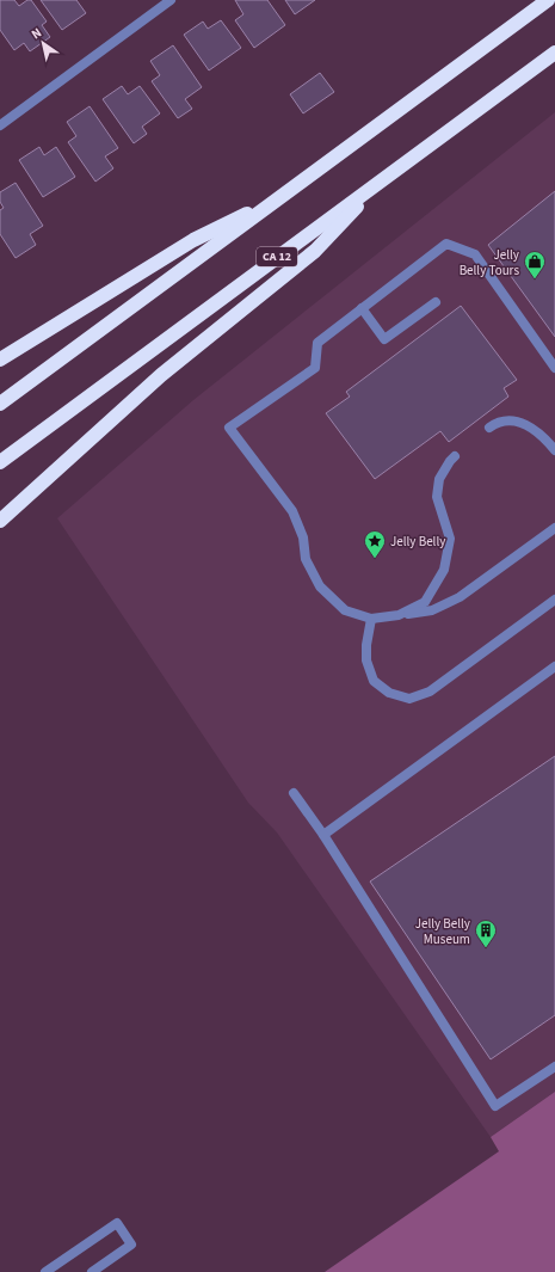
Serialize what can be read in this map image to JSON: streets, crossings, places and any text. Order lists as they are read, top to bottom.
{
  "streets": {
    "highway": ["CA 12"]
  },
  "places": {
    "shop": ["Jelly Belly Tours"],
    "place": ["Jelly Belly"],
    "building": ["Jelly Belly Museum"]
  },
  "north": "top left"
}
